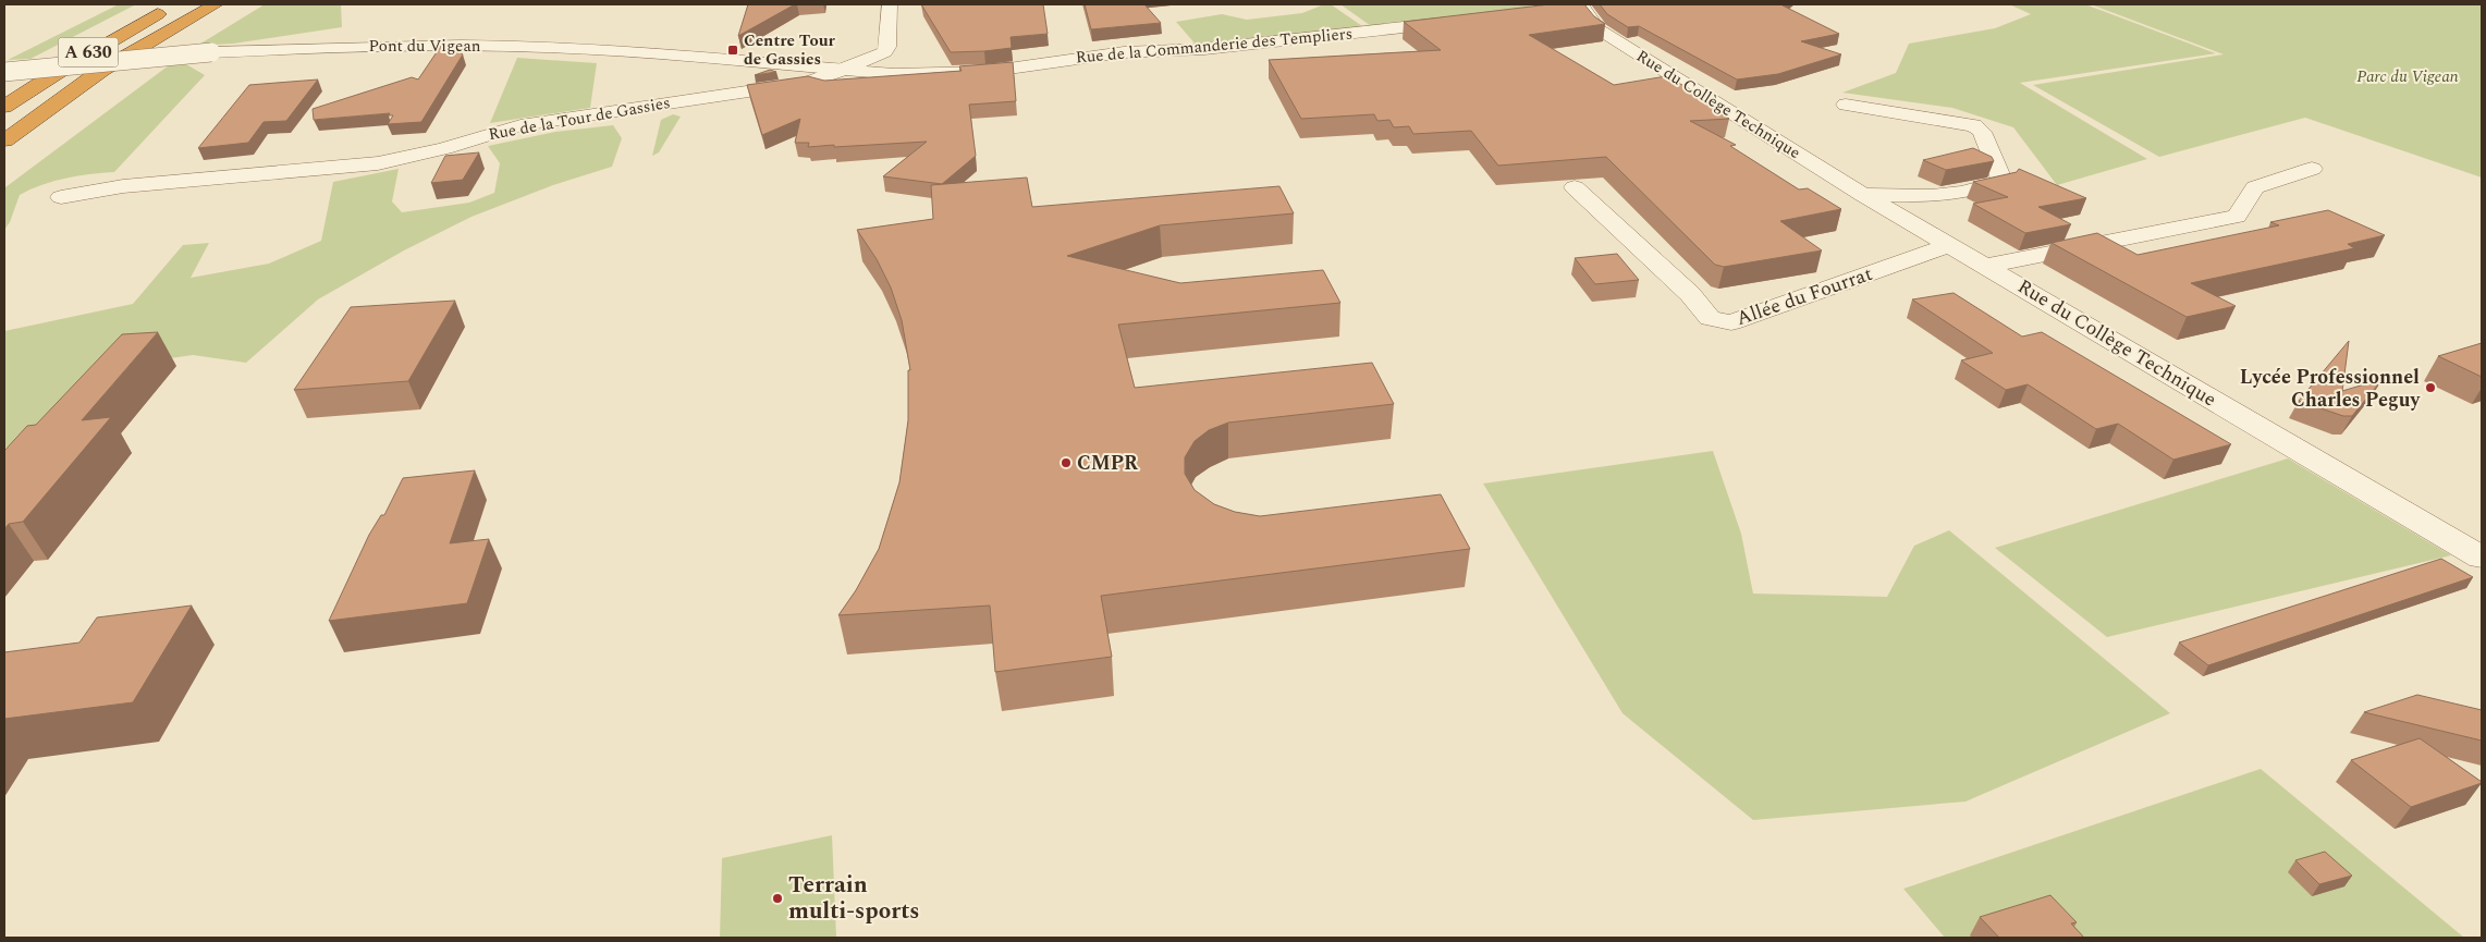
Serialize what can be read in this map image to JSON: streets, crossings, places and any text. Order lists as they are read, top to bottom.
{
  "streets": {
    "highway": ["A 630"],
    "street": [
      "Pont du Vigean",
      "Rue de la Commanderie des Templiers",
      "Rue du Collège Technique",
      "Rue de la Tour de Gassies",
      "Allée du Fourrat"
    ]
  },
  "crossings": [
    ["Pont du Vigean", "Rue de la Commanderie des Templiers"],
    ["Pont du Vigean", "Rue de la Tour de Gassies"],
    ["Rue de la Commanderie des Templiers", "Rue de la Tour de Gassies"],
    ["Rue du Collège Technique", "Allée du Fourrat"]
  ],
  "parks": ["Parc du Vigean"],
  "places": {
    "transit": ["Centre Tour de Gassies"],
    "other": ["Lycée Professionnel Charles Peguy", "CMPR", "Terrain multi-sports"]
  }
}
